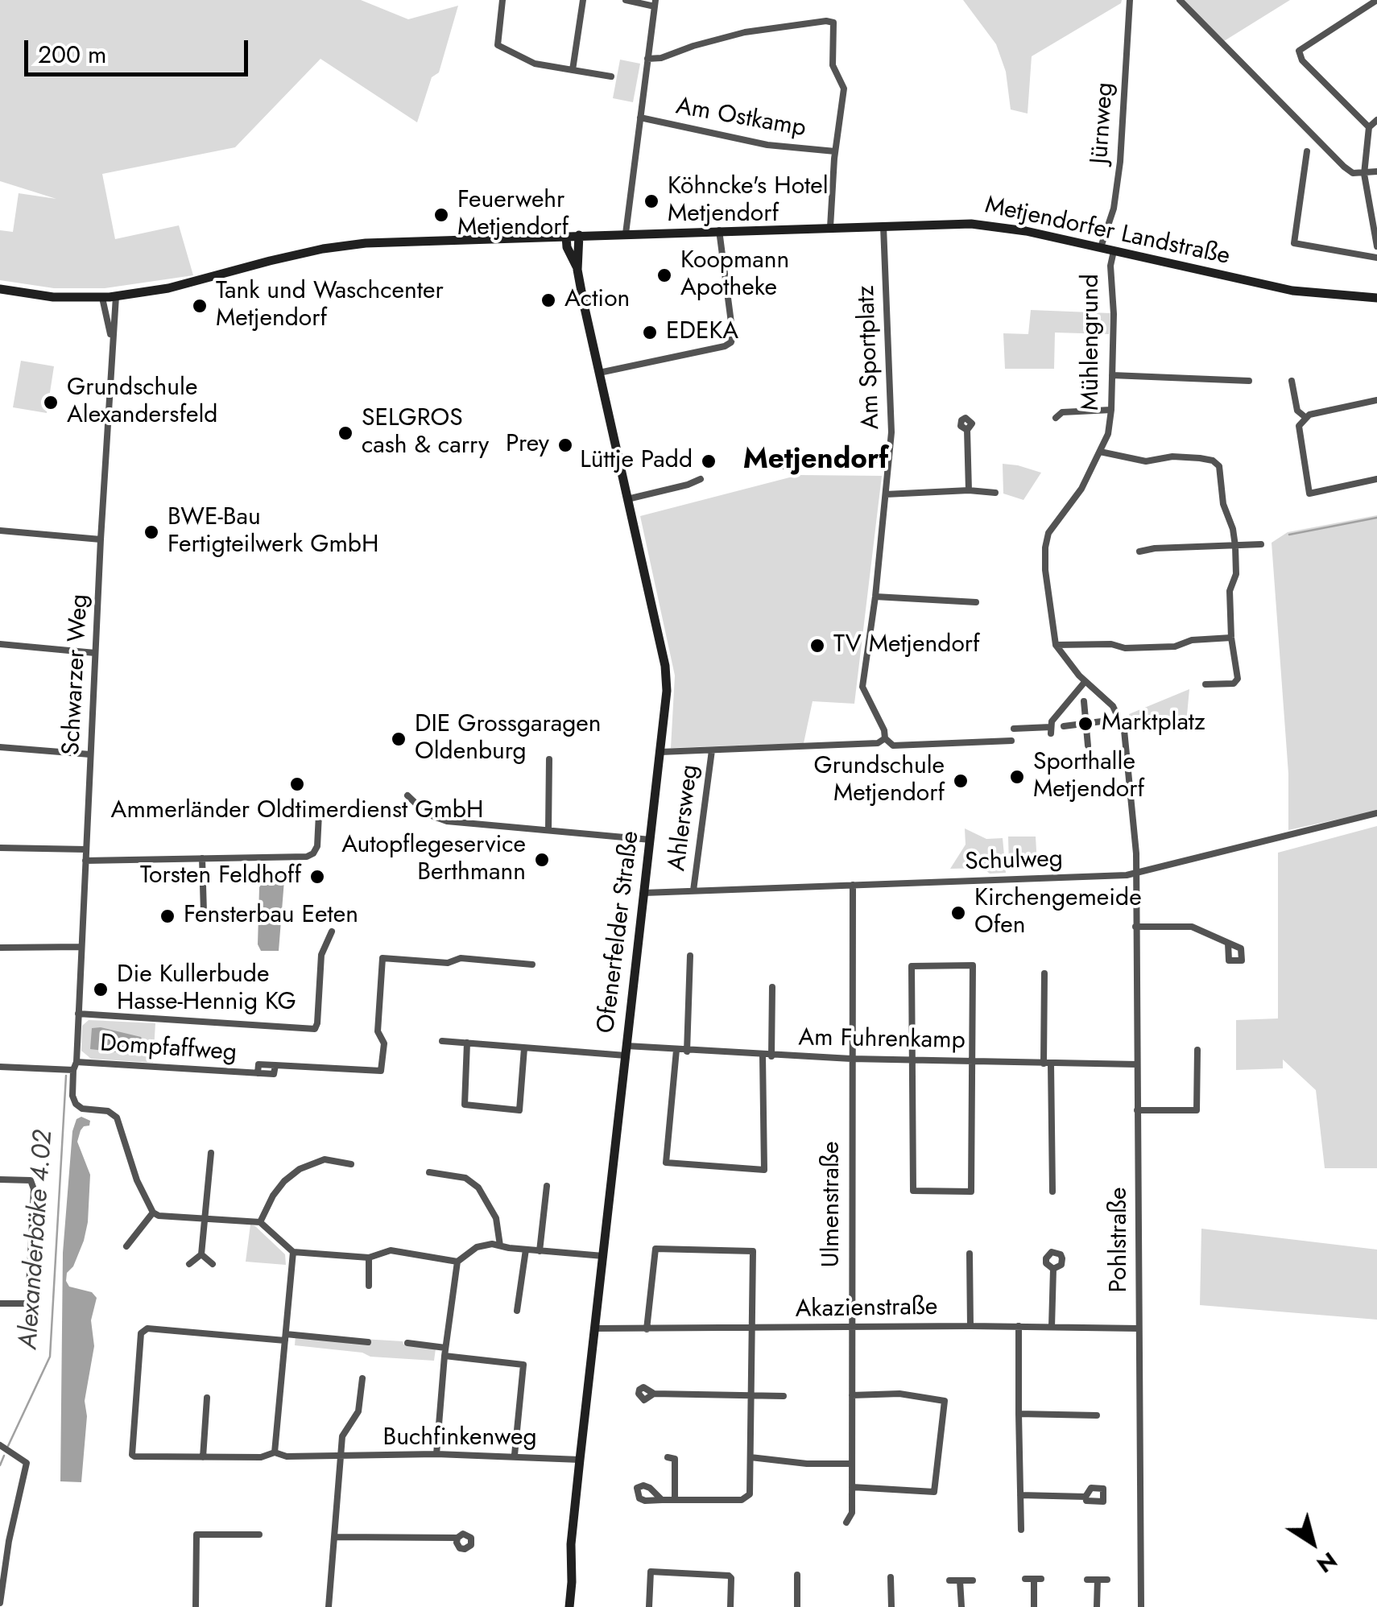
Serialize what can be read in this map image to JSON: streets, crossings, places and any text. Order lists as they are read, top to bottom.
{
  "streets": {
    "street": [
      "Am Ostkamp",
      "Jürnweg",
      "Metjendorfer Landstraße",
      "Mühlengrund",
      "Am Sportplatz",
      "Schwarzer Weg",
      "Ahlersweg",
      "Schulweg",
      "Ofenerfelder Straße",
      "Am Fuhrenkamp",
      "Dompfaffweg",
      "Ulmenstraße",
      "Pohlstraße",
      "Akazienstraße",
      "Buchfinkenweg"
    ]
  },
  "crossings": [
    ["Am Ostkamp", "Metjendorfer Landstraße"],
    ["Jürnweg", "Metjendorfer Landstraße"],
    ["Metjendorfer Landstraße", "Mühlengrund"],
    ["Metjendorfer Landstraße", "Am Sportplatz"],
    ["Metjendorfer Landstraße", "Schwarzer Weg"],
    ["Metjendorfer Landstraße", "Ofenerfelder Straße"],
    ["Schwarzer Weg", "Dompfaffweg"],
    ["Ahlersweg", "Schulweg"],
    ["Schulweg", "Ofenerfelder Straße"],
    ["Schulweg", "Ulmenstraße"],
    ["Schulweg", "Pohlstraße"],
    ["Ofenerfelder Straße", "Am Fuhrenkamp"],
    ["Ofenerfelder Straße", "Akazienstraße"],
    ["Ofenerfelder Straße", "Buchfinkenweg"],
    ["Am Fuhrenkamp", "Ulmenstraße"],
    ["Am Fuhrenkamp", "Pohlstraße"],
    ["Ulmenstraße", "Akazienstraße"],
    ["Pohlstraße", "Akazienstraße"]
  ],
  "districts": ["Metjendorf"],
  "water": ["Alexanderbäke 4.02"],
  "places": [
    "Köhncke's Hotel Metjendorf",
    "Feuerwehr Metjendorf",
    "Koopmann Apotheke",
    "Action",
    "Tank und Waschcenter Metjendorf",
    "EDEKA",
    "Grundschule Alexandersfeld",
    "SELGROS cash & carry",
    "Prey",
    "Lüttje Padd",
    "BWE-Bau Fertigteilwerk GmbH",
    "TV Metjendorf",
    "Marktplatz",
    "DIE Grossgaragen Oldenburg",
    "Sporthalle Metjendorf",
    "Grundschule Metjendorf",
    "Ammerländer Oldtimerdienst GmbH",
    "Autopflegeservice Berthmann",
    "Torsten Feldhoff",
    "Kirchengemeide Ofen",
    "Fensterbau Eeten",
    "Die Kullerbude Hasse-Hennig KG"
  ],
  "scale_bar": "200 m",
  "north": "bottom right"
}
